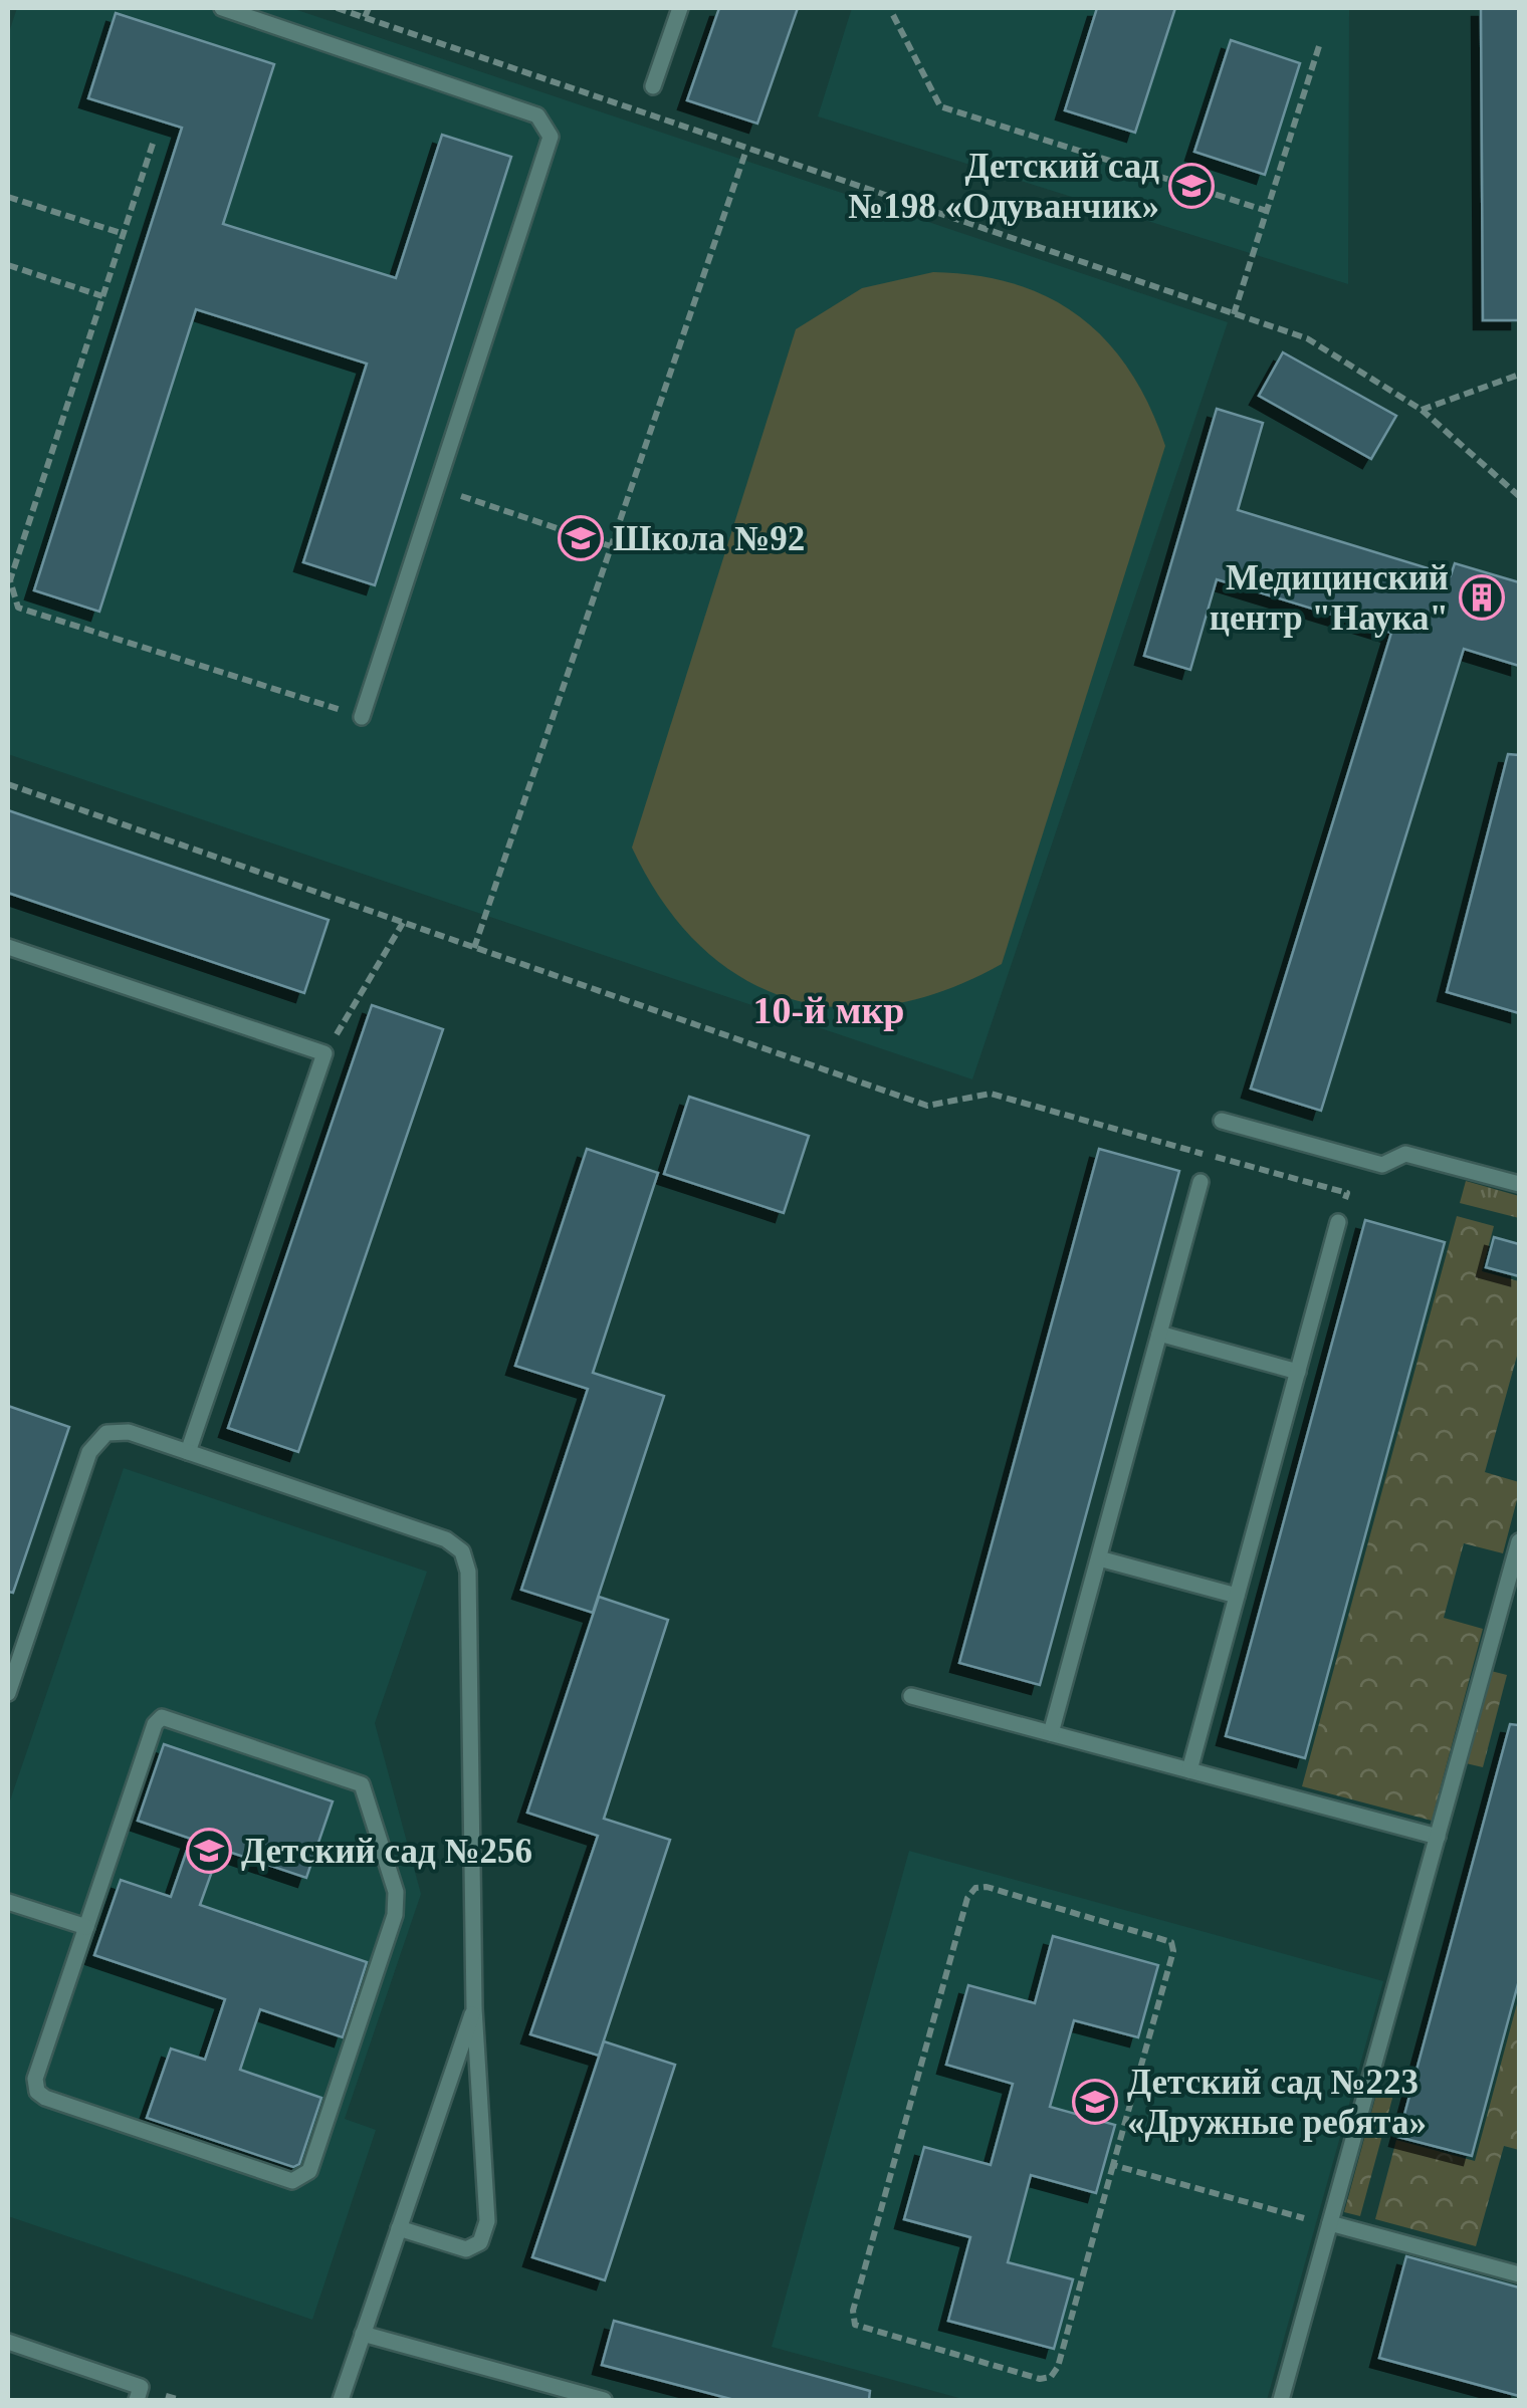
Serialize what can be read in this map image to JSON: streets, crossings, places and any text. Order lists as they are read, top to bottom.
{
  "districts": ["10-й мкр"],
  "places": {
    "school or university": [
      "Детский сад №198 «Одуванчик»",
      "Школа №92",
      "Детский сад №256",
      "Детский сад №223 «Дружные ребята»"
    ],
    "building": ["Медицинский центр \"Наука\""]
  }
}
